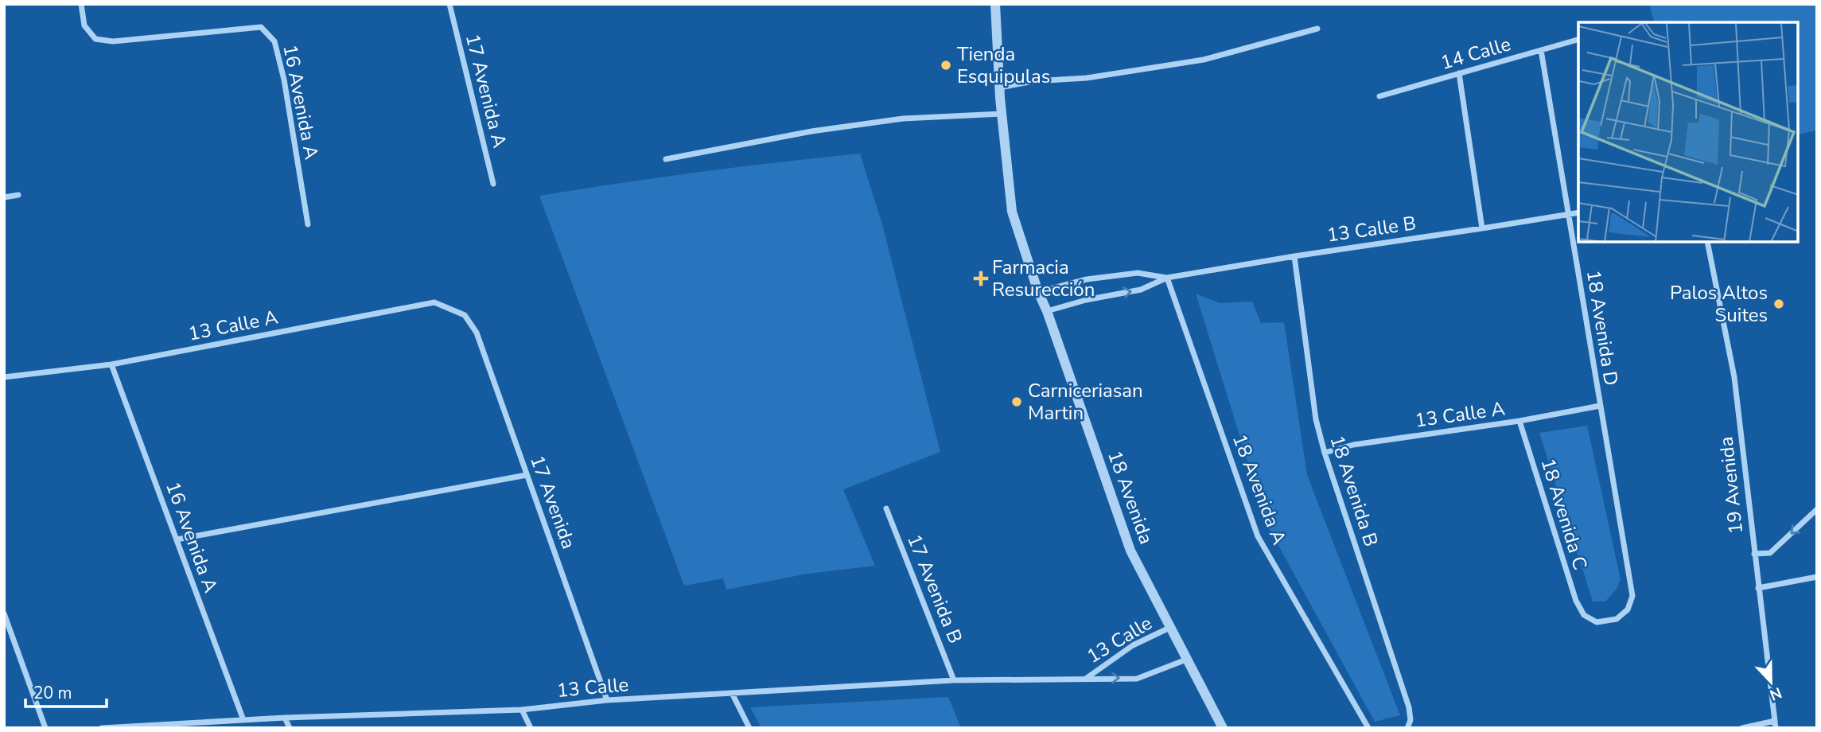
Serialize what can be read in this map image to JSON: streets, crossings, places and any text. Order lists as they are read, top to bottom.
{
  "streets": {
    "street": [
      "14 Calle",
      "17 Avenida A",
      "16 Avenida A",
      "13 Calle B",
      "13 Calle A",
      "18 Avenida D",
      "19 Avenida",
      "18 Avenida A",
      "18 Avenida B",
      "18 Avenida",
      "17 Avenida",
      "18 Avenida C",
      "17 Avenida B",
      "13 Calle"
    ]
  },
  "crossings": [
    ["14 Calle", "18 Avenida D"],
    ["16 Avenida A", "13 Calle A"],
    ["16 Avenida A", "13 Calle"],
    ["13 Calle B", "18 Avenida D"],
    ["13 Calle B", "18 Avenida A"],
    ["13 Calle B", "18 Avenida B"],
    ["13 Calle B", "18 Avenida"],
    ["13 Calle A", "18 Avenida D"],
    ["13 Calle A", "18 Avenida B"],
    ["13 Calle A", "17 Avenida"],
    ["13 Calle A", "18 Avenida C"],
    ["18 Avenida D", "18 Avenida C"],
    ["18 Avenida", "13 Calle"],
    ["17 Avenida", "13 Calle"],
    ["17 Avenida B", "13 Calle"]
  ],
  "places": {
    "other": ["Tienda Esquipulas", "Palos Altos Suites", "Carniceriasan Martin"],
    "health": ["Farmacia Resurección"]
  },
  "scale_bar": "20 m",
  "north": "bottom"
}
